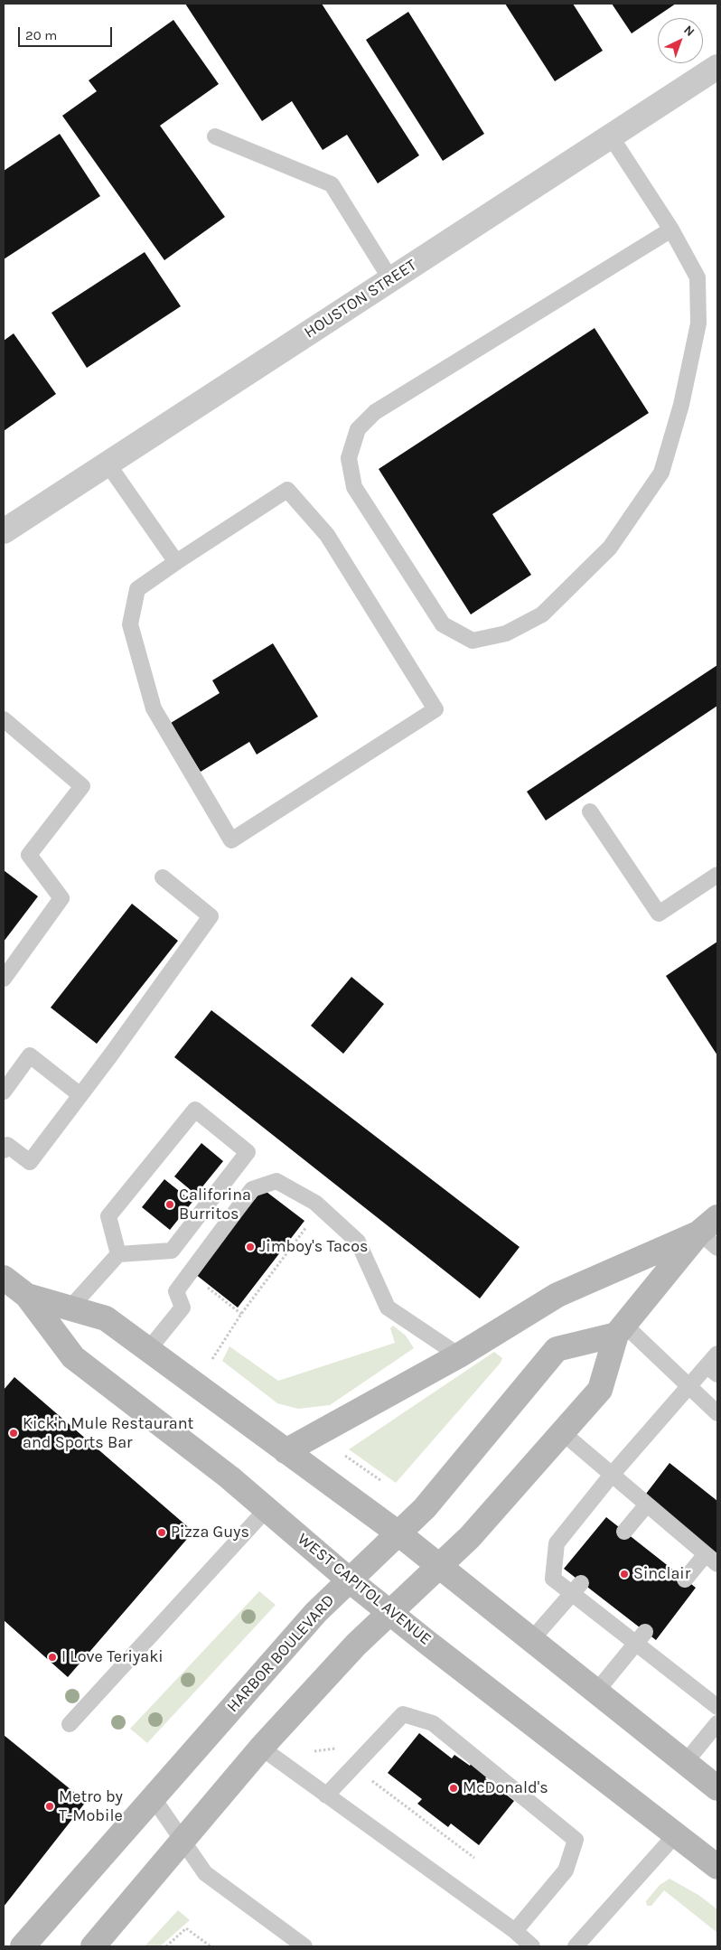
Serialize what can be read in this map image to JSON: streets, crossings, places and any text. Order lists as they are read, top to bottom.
{
  "streets": {
    "main road": ["WEST CAPITOL AVENUE", "HARBOR BOULEVARD"],
    "street": ["HOUSTON STREET"]
  },
  "crossings": [
    ["WEST CAPITOL AVENUE", "HARBOR BOULEVARD"]
  ],
  "places": [
    "Califorina Burritos",
    "Jimboy's Tacos",
    "Kick'n Mule Restaurant and Sports Bar",
    "Pizza Guys",
    "Sinclair",
    "I Love Teriyaki",
    "McDonald's",
    "Metro by T-Mobile"
  ],
  "scale_bar": "20 m",
  "north": "top right"
}
